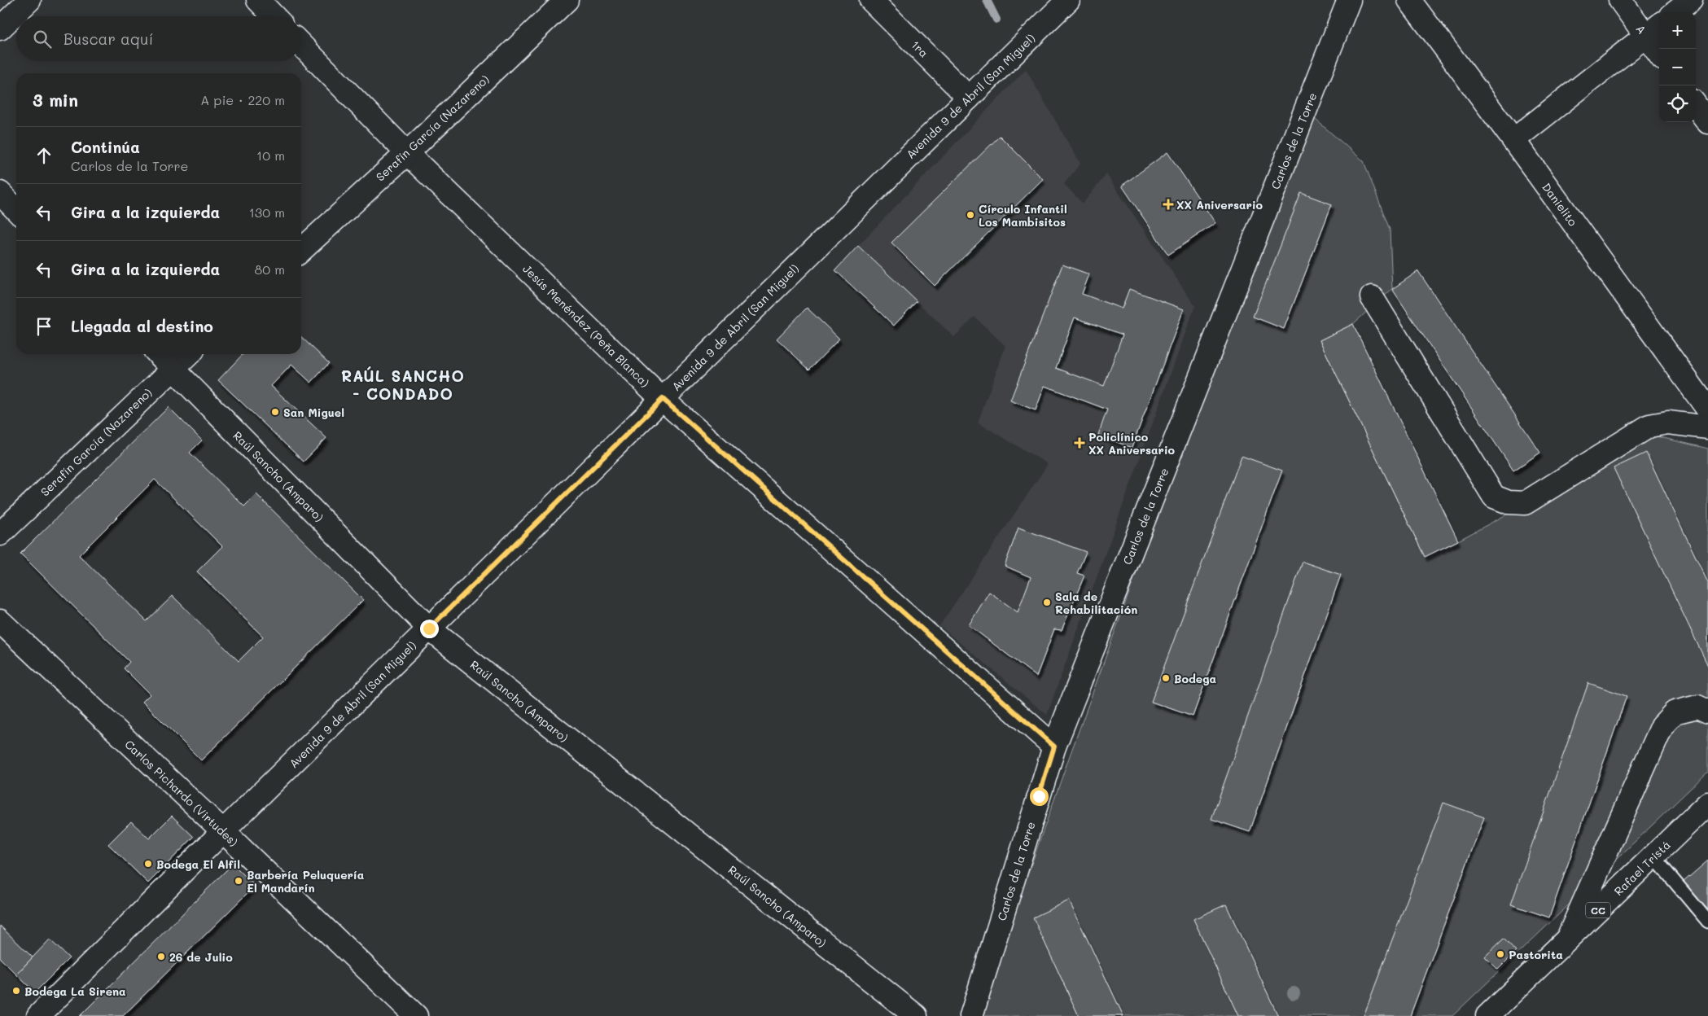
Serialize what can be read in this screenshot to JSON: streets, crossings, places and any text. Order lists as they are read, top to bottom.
{
  "streets": {
    "street": [
      "A",
      "1ra",
      "Avenida 9 de Abril (San Miguel)",
      "Serafín García (Nazareno)",
      "Carlos de la Torre",
      "Danielito",
      "Jesús Menéndez (Peña Blanca)",
      "Raúl Sancho (Amparo)",
      "Carlos Pichardo (Virtudes)",
      "Rafael Tristá",
      "CC"
    ]
  },
  "crossings": [
    ["1ra", "Avenida 9 de Abril (San Miguel)"],
    ["Avenida 9 de Abril (San Miguel)", "Jesús Menéndez (Peña Blanca)"],
    ["Avenida 9 de Abril (San Miguel)", "Raúl Sancho (Amparo)"],
    ["Avenida 9 de Abril (San Miguel)", "Carlos Pichardo (Virtudes)"],
    ["Serafín García (Nazareno)", "Jesús Menéndez (Peña Blanca)"],
    ["Serafín García (Nazareno)", "Raúl Sancho (Amparo)"],
    ["Carlos de la Torre", "Jesús Menéndez (Peña Blanca)"]
  ],
  "districts": ["RAÚL SANCHO - CONDADO"],
  "places": {
    "health": ["XX Aniversario", "Policlínico XX Aniversario"],
    "other": [
      "Círculo Infantil Los Mambisitos",
      "San Miguel",
      "Sala de Rehabilitación",
      "Bodega",
      "Bodega El Alfil",
      "Barbería Peluquería El Mandarín",
      "Pastorita",
      "26 de Julio",
      "Bodega La Sirena"
    ]
  },
  "page": {
    "map_buttons": ["+", "−"],
    "search": "Buscar aquí",
    "heading": ["3 min", "A pie · 220 m"],
    "list": [
      ["Continúa", "Carlos de la Torre", "10 m"],
      ["Gira a la izquierda", "130 m"],
      ["Gira a la izquierda", "80 m"],
      "Llegada al destino"
    ]
  }
}
